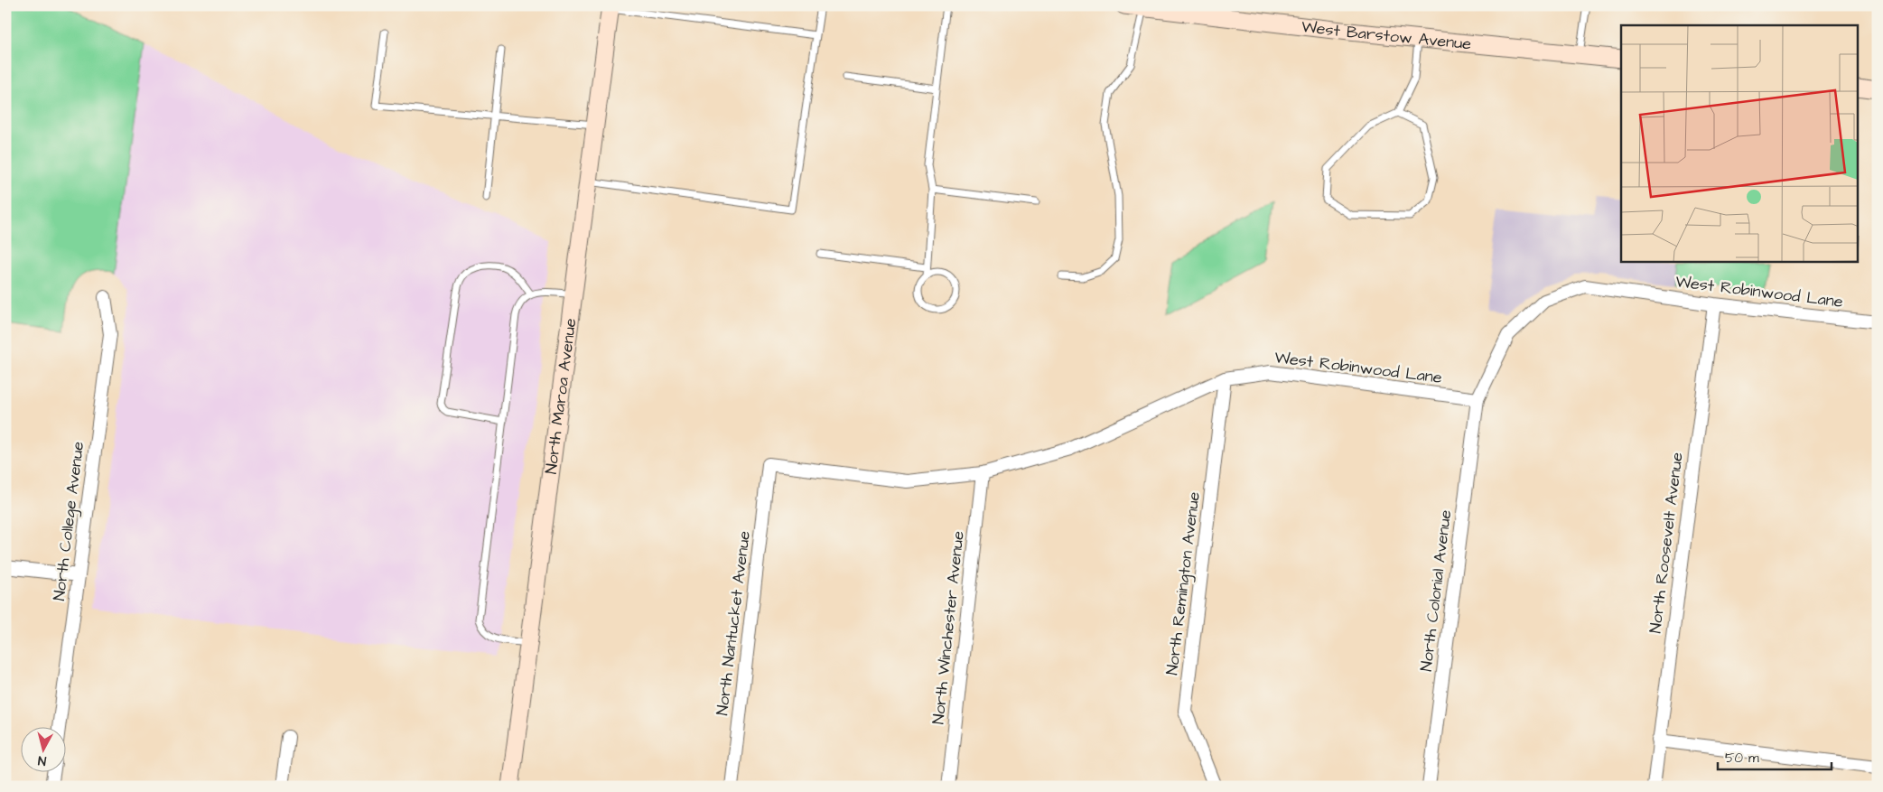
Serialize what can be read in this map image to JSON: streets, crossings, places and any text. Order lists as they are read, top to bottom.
{
  "streets": {
    "main road": ["West Barstow Avenue", "North Maroa Avenue"],
    "street": [
      "West Robinwood Lane",
      "North College Avenue",
      "North Roosevelt Avenue",
      "North Remington Avenue",
      "North Colonial Avenue",
      "North Nantucket Avenue",
      "North Winchester Avenue"
    ]
  },
  "crossings": [
    ["West Robinwood Lane", "North Roosevelt Avenue"],
    ["West Robinwood Lane", "North Remington Avenue"],
    ["West Robinwood Lane", "North Colonial Avenue"],
    ["West Robinwood Lane", "North Nantucket Avenue"],
    ["West Robinwood Lane", "North Winchester Avenue"]
  ],
  "scale_bar": "50 m",
  "north": "bottom"
}
